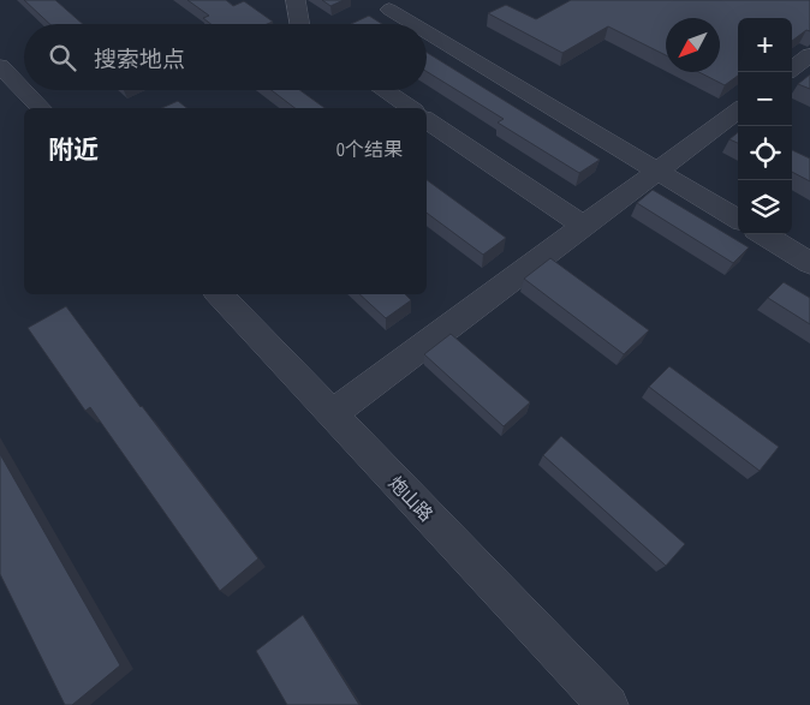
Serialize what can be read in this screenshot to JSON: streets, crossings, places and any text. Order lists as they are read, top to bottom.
{
  "streets": {
    "street": ["炮山路"]
  },
  "north": "bottom left",
  "page": {
    "map_buttons": ["+", "−"],
    "search": "搜索地点",
    "heading": ["附近", "0个结果"]
  }
}
